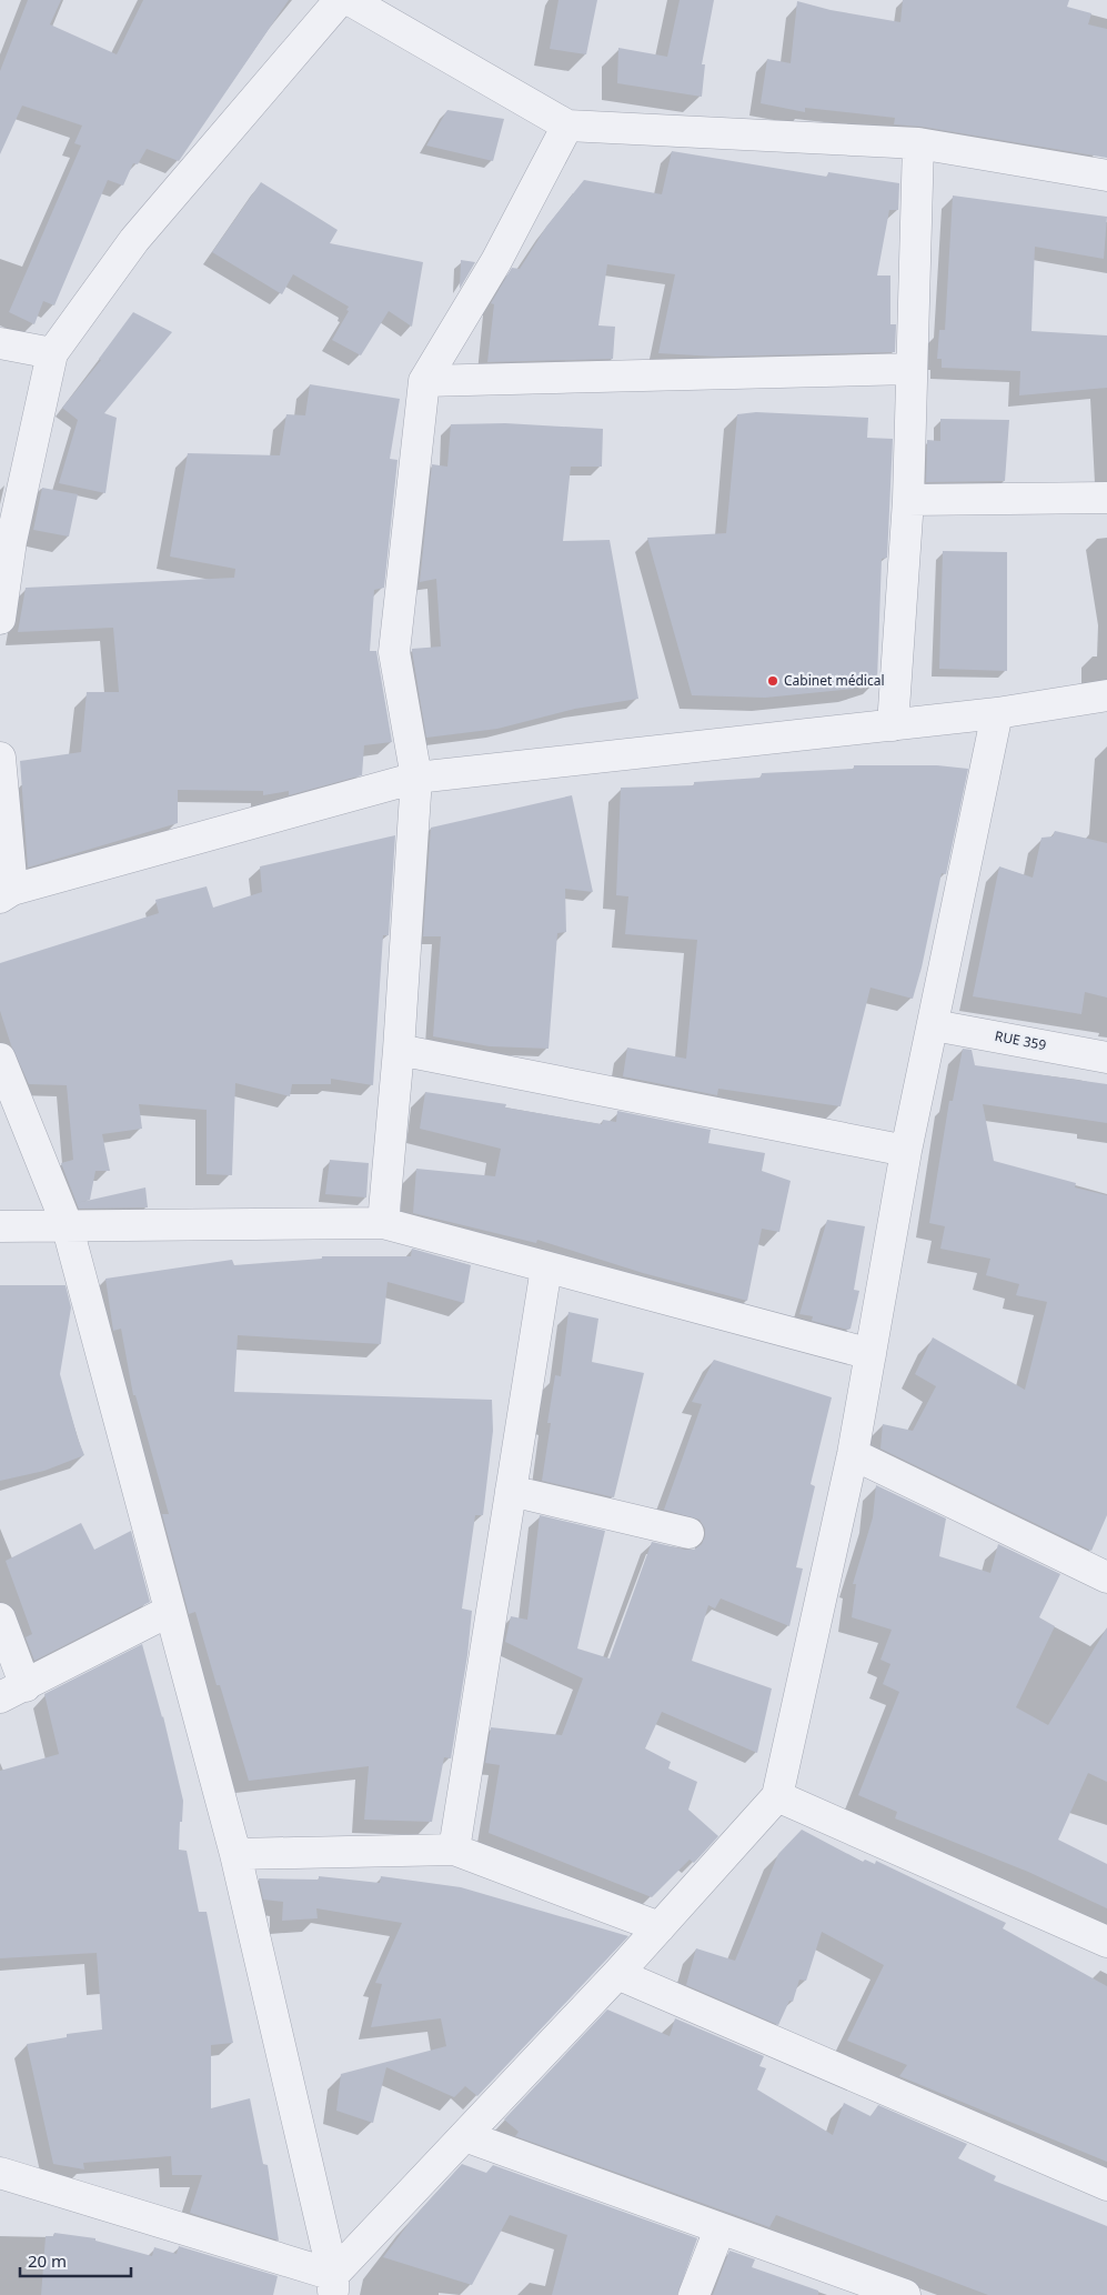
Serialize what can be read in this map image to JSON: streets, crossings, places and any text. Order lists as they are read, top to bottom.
{
  "streets": {
    "street": ["RUE 359"]
  },
  "places": ["Cabinet médical"],
  "scale_bar": "20 m"
}
